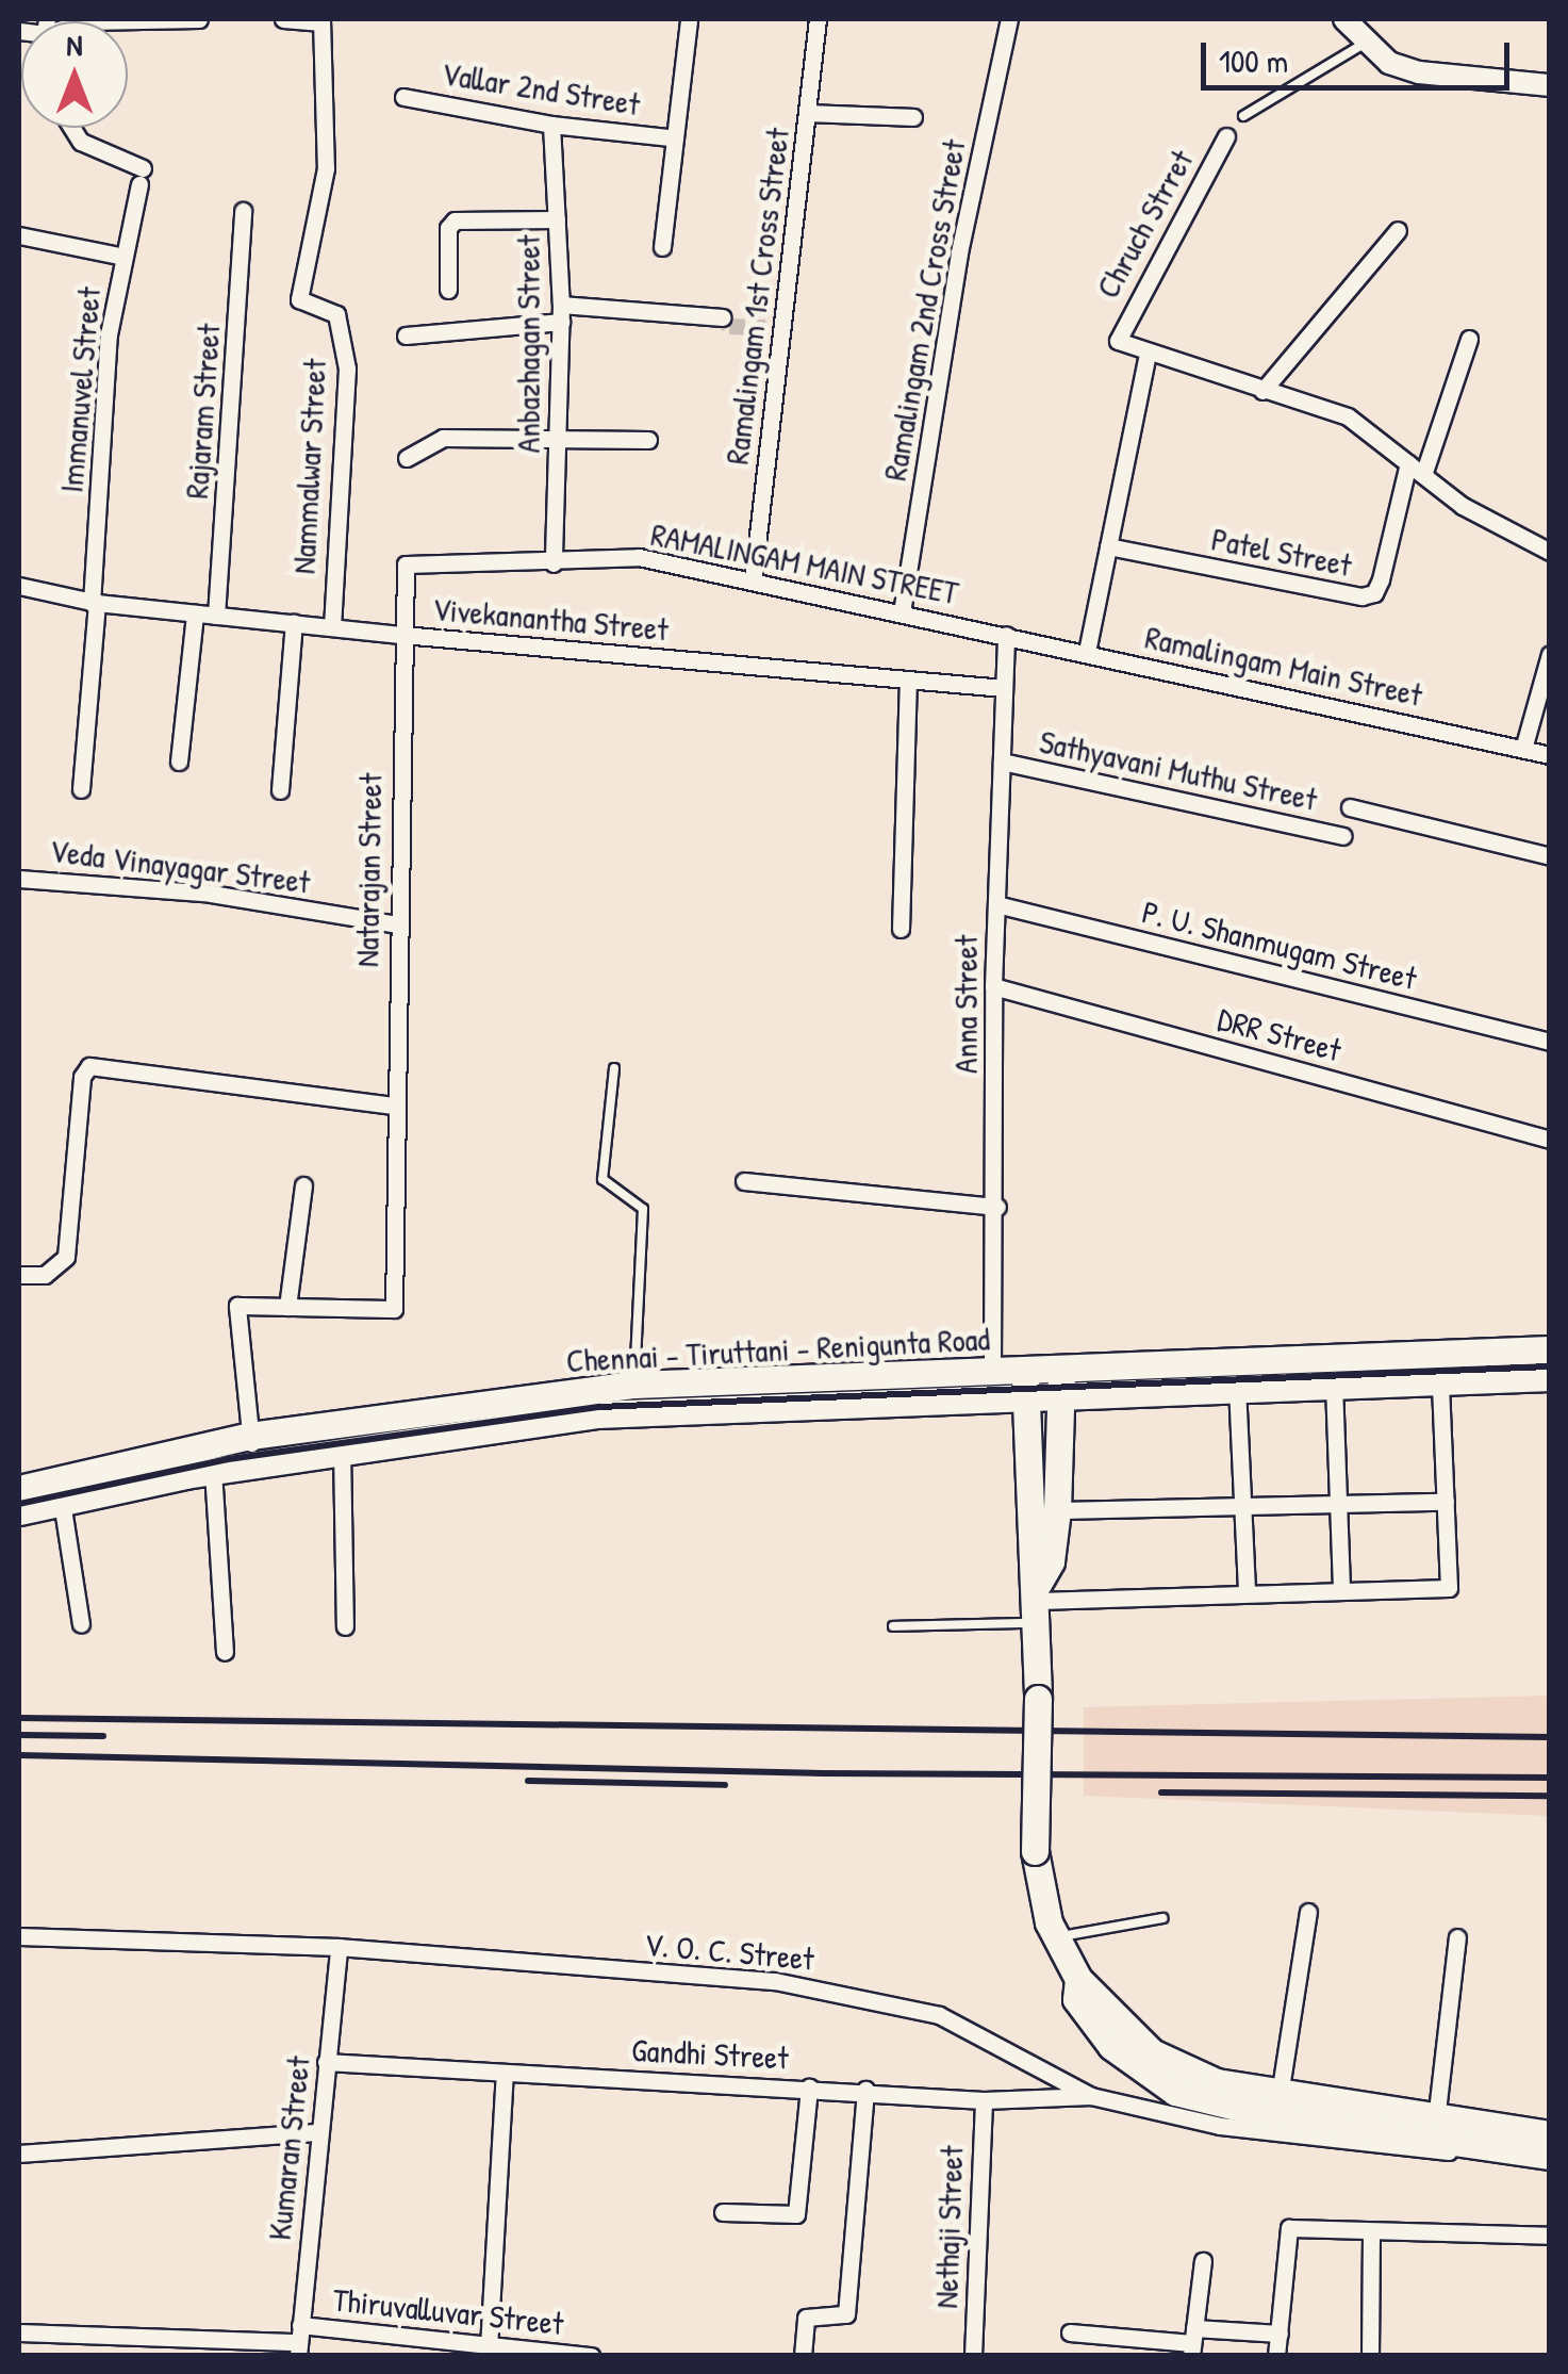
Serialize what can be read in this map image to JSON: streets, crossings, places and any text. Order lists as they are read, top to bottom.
{
  "streets": {
    "main road": ["Chennai - Tiruttani - Renigunta Road"],
    "street": [
      "Vallar 2nd Street",
      "Chruch Strret",
      "Ramalingam 1st Cross Street",
      "Ramalingam 2nd Cross Street",
      "Anbazhagan Street",
      "Immanuvel Street",
      "Rajaram Street",
      "Nammalwar Street",
      "Patel Street",
      "RAMALINGAM MAIN STREET",
      "Vivekanantha Street",
      "Ramalingam Main Street",
      "Sathyavani Muthu Street",
      "Veda Vinayagar Street",
      "Natarajan Street",
      "P. U. Shanmugam Street",
      "Anna Street",
      "DRR Street",
      "V. O. C. Street",
      "Gandhi Street",
      "Kumaran Street",
      "Nethaji Street",
      "Thiruvalluvar Street"
    ]
  },
  "crossings": [
    ["Vallar 2nd Street", "Anbazhagan Street"],
    ["Ramalingam 1st Cross Street", "RAMALINGAM MAIN STREET"],
    ["Ramalingam 2nd Cross Street", "RAMALINGAM MAIN STREET"],
    ["Anbazhagan Street", "RAMALINGAM MAIN STREET"],
    ["Immanuvel Street", "Vivekanantha Street"],
    ["Rajaram Street", "Vivekanantha Street"],
    ["Nammalwar Street", "Vivekanantha Street"],
    ["RAMALINGAM MAIN STREET", "Vivekanantha Street"],
    ["RAMALINGAM MAIN STREET", "Ramalingam Main Street"],
    ["RAMALINGAM MAIN STREET", "Natarajan Street"],
    ["RAMALINGAM MAIN STREET", "Anna Street"],
    ["Vivekanantha Street", "Natarajan Street"],
    ["Vivekanantha Street", "Anna Street"],
    ["Ramalingam Main Street", "Anna Street"],
    ["Sathyavani Muthu Street", "Anna Street"],
    ["Veda Vinayagar Street", "Natarajan Street"],
    ["P. U. Shanmugam Street", "Anna Street"],
    ["Anna Street", "DRR Street"],
    ["Anna Street", "Chennai - Tiruttani - Renigunta Road"],
    ["V. O. C. Street", "Gandhi Street"],
    ["V. O. C. Street", "Kumaran Street"],
    ["Gandhi Street", "Kumaran Street"],
    ["Gandhi Street", "Nethaji Street"],
    ["Kumaran Street", "Thiruvalluvar Street"]
  ],
  "scale_bar": "100 m",
  "north": "top"
}
